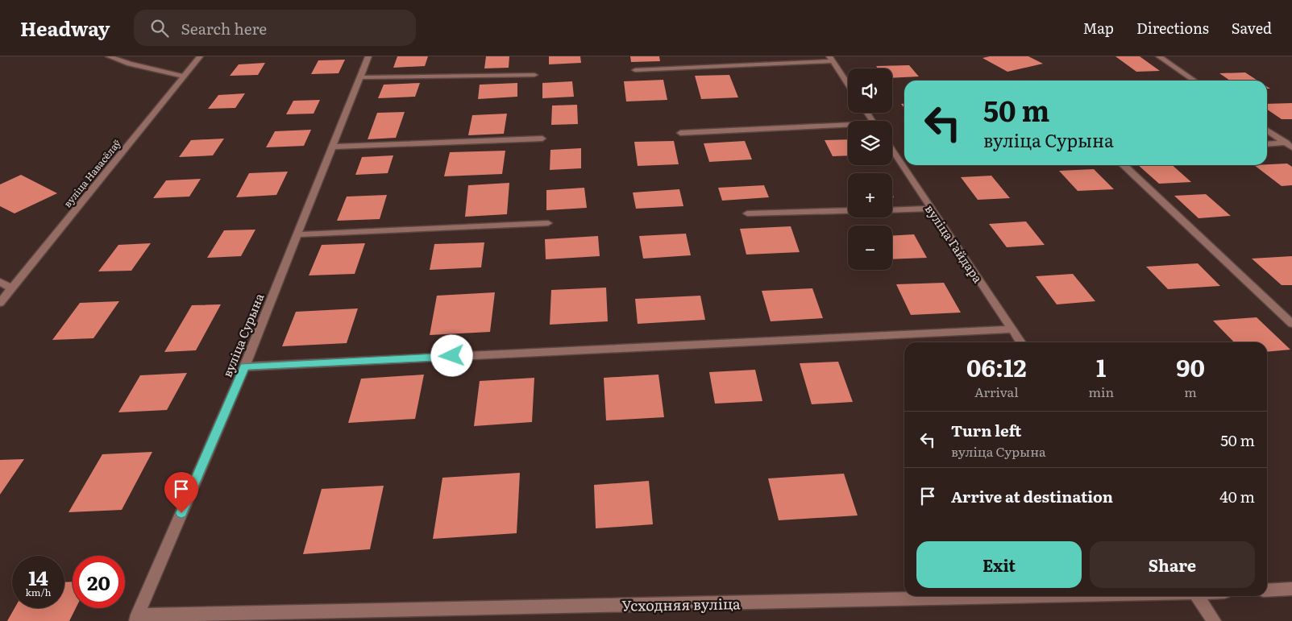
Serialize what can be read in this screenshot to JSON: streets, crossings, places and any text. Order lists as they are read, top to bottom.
{
  "streets": {
    "street": [
      "вуліца Навасёлаў",
      "вуліца Гайдара",
      "вуліца Сурына",
      "Усходняя вуліца"
    ]
  },
  "crossings": [
    ["вуліца Сурына", "Усходняя вуліца"]
  ],
  "page": {
    "header": "Headway",
    "search": "Search here",
    "nav": ["Map", "Directions", "Saved"],
    "map_buttons": ["+", "−"],
    "turn": ["50 m", "вуліца Сурына"],
    "eta": [
      "06:12",
      "Arrival",
      "1",
      "min",
      "90",
      "m"
    ],
    "list": [
      {
        "name": "Turn left",
        "note": "вуліца Сурына",
        "value": "50 m"
      },
      {
        "name": "Arrive at destination",
        "value": "40 m"
      }
    ],
    "buttons": ["Exit", "Share"],
    "speed": "14 km/h",
    "limit": "20"
  }
}
